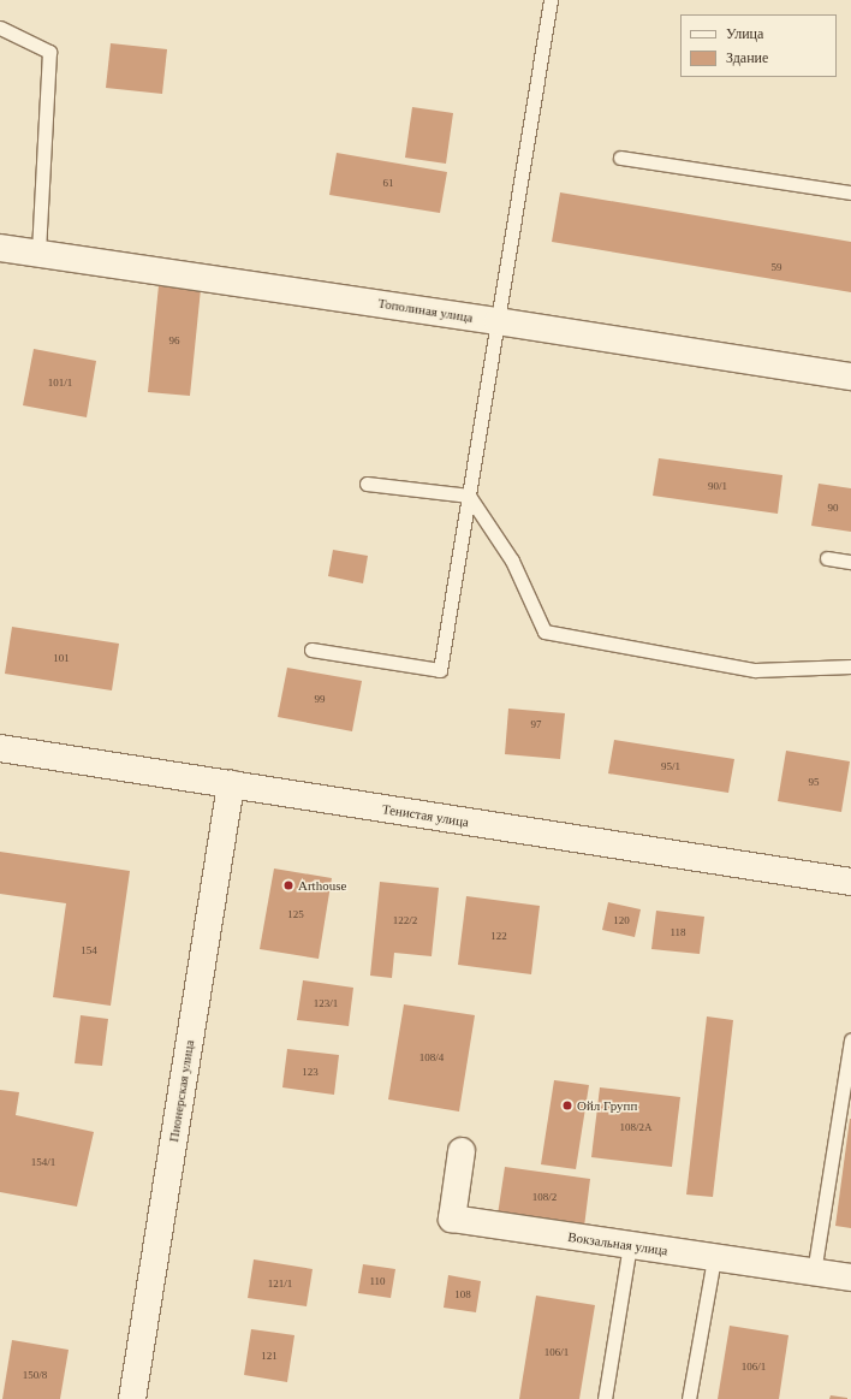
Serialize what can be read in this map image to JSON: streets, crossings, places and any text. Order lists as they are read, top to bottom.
{
  "streets": {
    "street": [
      "Тополиная улица",
      "Тенистая улица",
      "Пионерская улица",
      "Вокзальная улица"
    ]
  },
  "crossings": [
    ["Тенистая улица", "Пионерская улица"]
  ],
  "places": ["Arthouse", "Ойл Групп"],
  "house_numbers": [
    "61",
    "59",
    "96",
    "101/1",
    "90/1",
    "90",
    "101",
    "99",
    "97",
    "95/1",
    "95",
    "125",
    "122/2",
    "120",
    "118",
    "122",
    "154",
    "123/1",
    "108/4",
    "123",
    "108/2А",
    "154/1",
    "108/2",
    "110",
    "121/1",
    "108",
    "106/1",
    "121",
    "106/1",
    "150/8"
  ],
  "legend": ["Улица", "Здание"]
}
